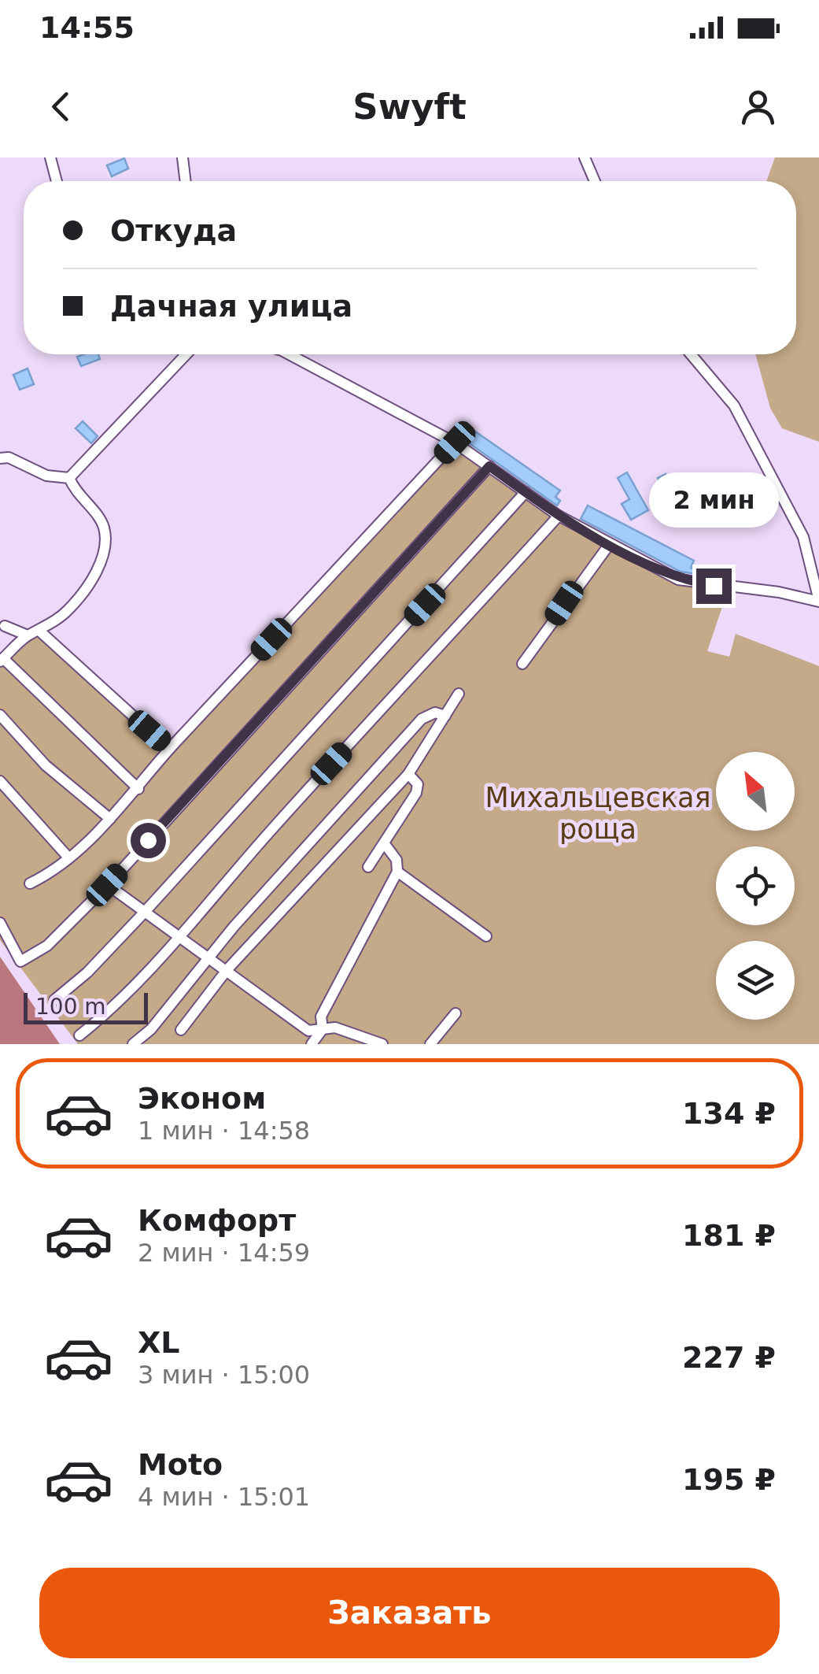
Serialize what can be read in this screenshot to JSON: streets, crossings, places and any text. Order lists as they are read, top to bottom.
{
  "parks": ["Михальцевская роща"],
  "scale_bar": "100 m",
  "north": "top left",
  "page": {
    "status": "14:55",
    "header": "Swyft",
    "banner": ["Откуда", "Дачная улица"],
    "bubble": "2 мин",
    "scale": "100 m",
    "list": [
      {
        "name": "Эконом",
        "note": "1 мин · 14:58",
        "value": "134 ₽"
      },
      {
        "name": "Комфорт",
        "note": "2 мин · 14:59",
        "value": "181 ₽"
      },
      {
        "name": "XL",
        "note": "3 мин · 15:00",
        "value": "227 ₽"
      },
      {
        "name": "Moto",
        "note": "4 мин · 15:01",
        "value": "195 ₽"
      }
    ],
    "buttons": "Заказать"
  }
}
